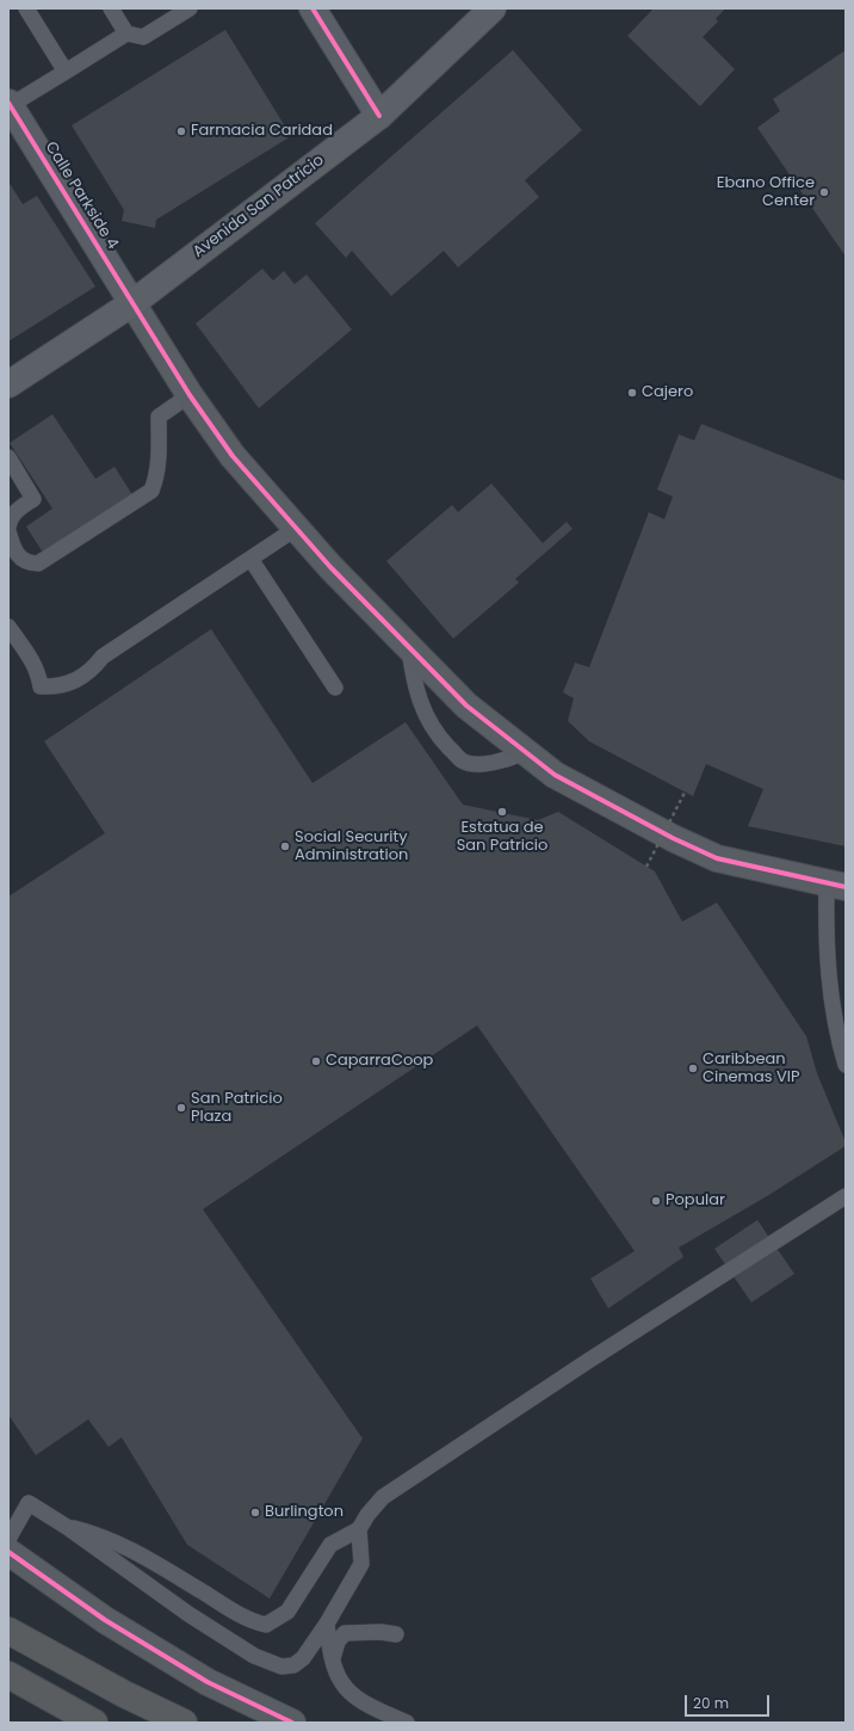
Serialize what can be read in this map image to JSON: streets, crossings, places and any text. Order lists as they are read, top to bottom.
{
  "streets": {
    "main road": ["Avenida San Patricio"],
    "street": ["Calle Parkside 4"]
  },
  "crossings": [
    ["Calle Parkside 4", "Avenida San Patricio"]
  ],
  "places": [
    "Farmacia Caridad",
    "Ebano Office Center",
    "Cajero",
    "Estatua de San Patricio",
    "Social Security Administration",
    "CaparraCoop",
    "Caribbean Cinemas VIP",
    "San Patricio Plaza",
    "Popular",
    "Burlington"
  ],
  "scale_bar": "20 m"
}
